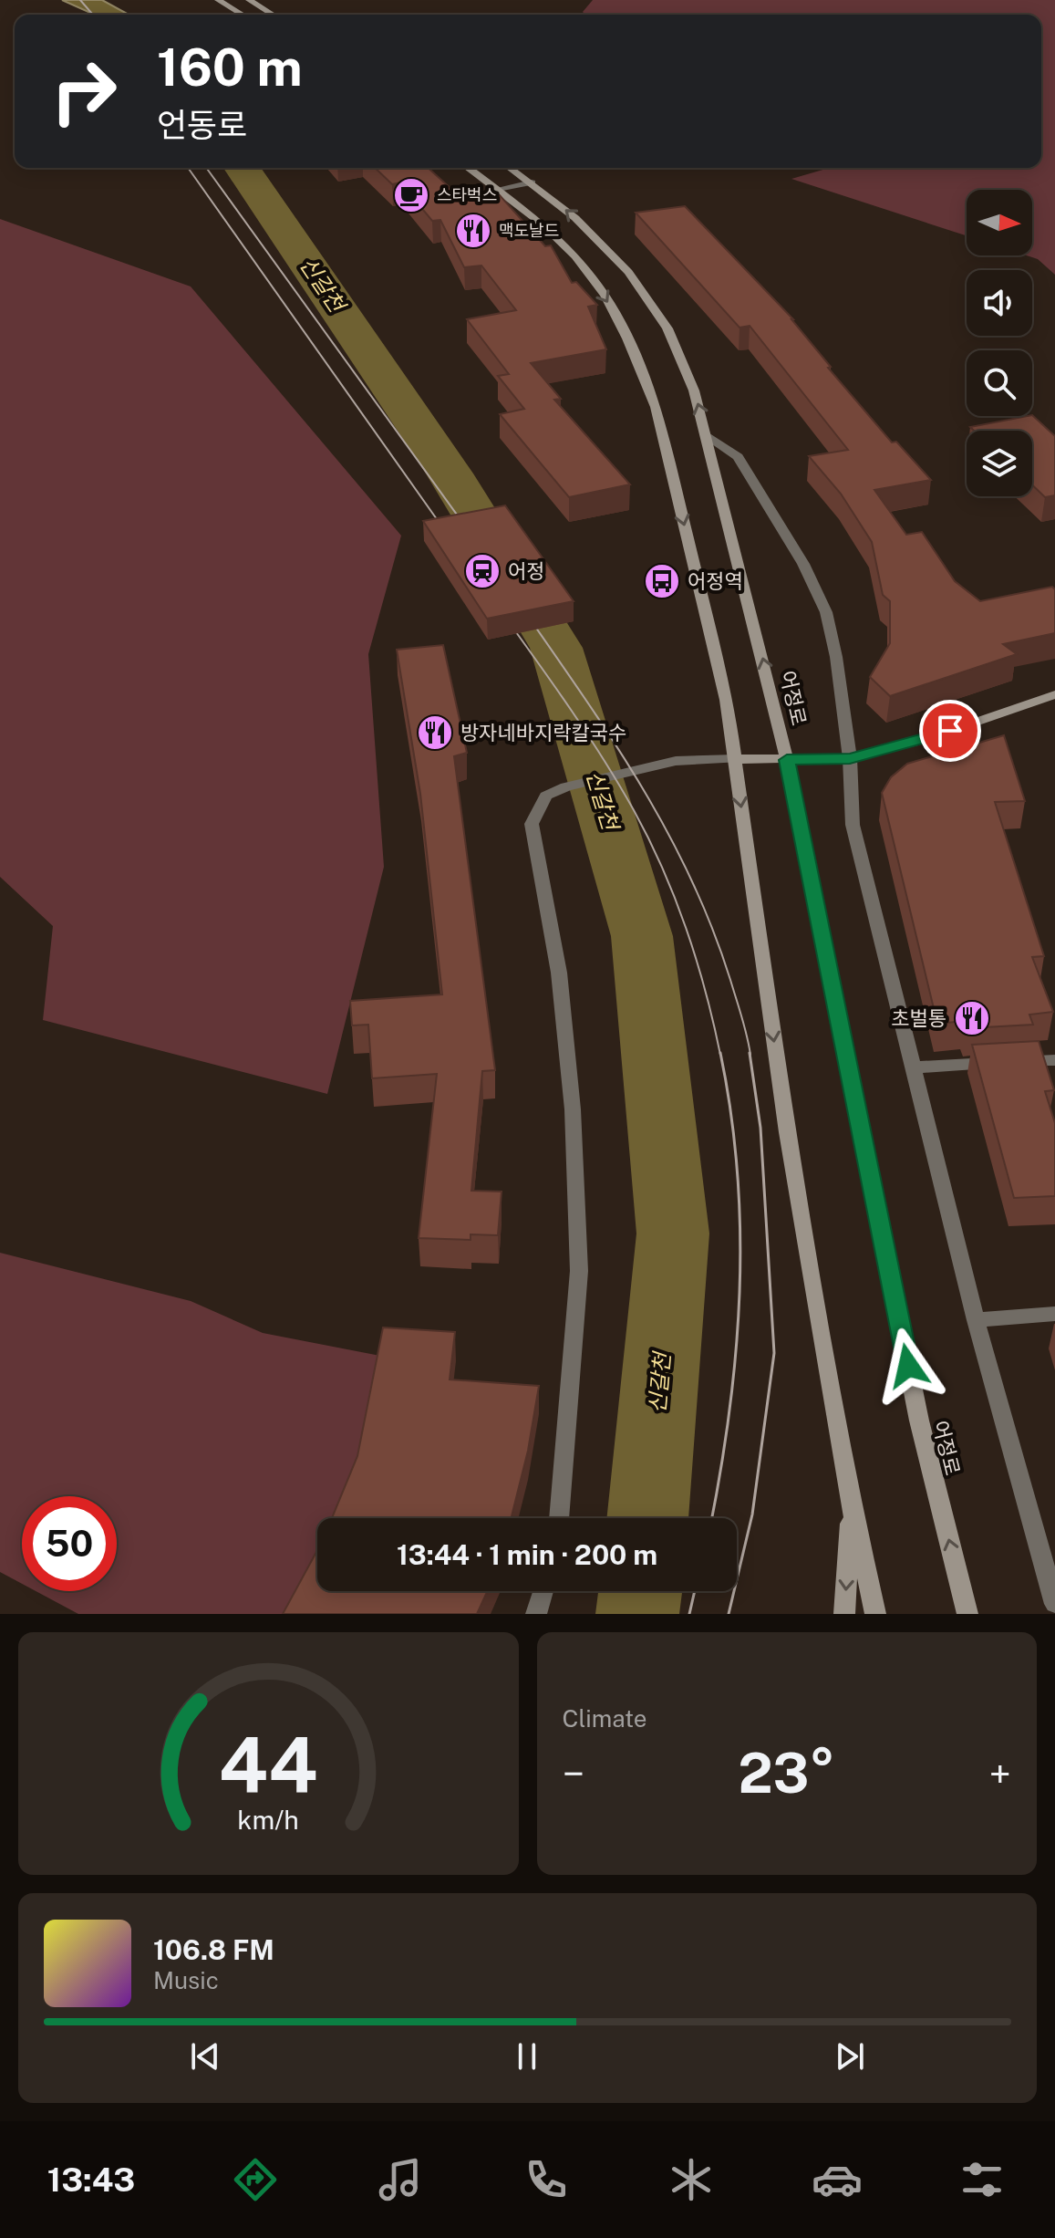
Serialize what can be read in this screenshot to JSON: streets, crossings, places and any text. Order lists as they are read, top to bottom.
{
  "streets": {
    "main road": ["어정로"]
  },
  "water": ["신갈천"],
  "places": {
    "cafe": ["스타벅스"],
    "restaurant": ["맥도날드", "방자네바지락칼국수", "초벌통"],
    "station": ["어정"],
    "bus stop": ["어정역"]
  },
  "north": "right",
  "page": {
    "turn": ["160 m", "언동로"],
    "limit": "50",
    "trip": "13:44 · 1 min · 200 m",
    "tile": "Climate",
    "heat": ["−", "23°", "+"],
    "song": ["106.8 FM", "Music"],
    "tabs": "13:43",
    "gauge": ["44", "km/h"]
  }
}
